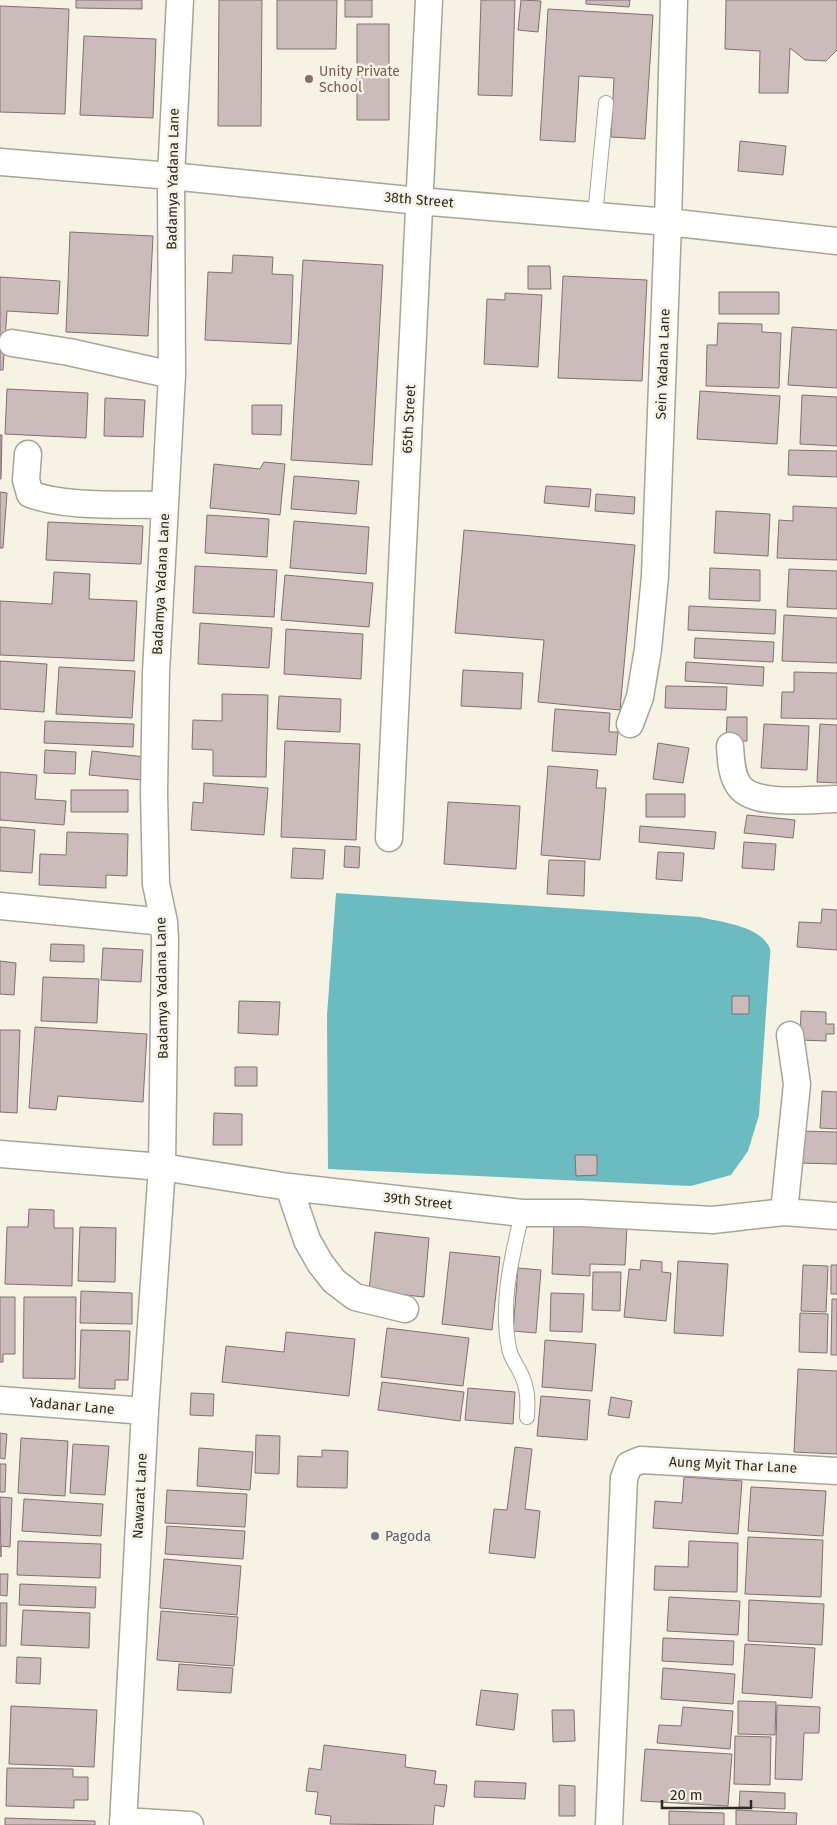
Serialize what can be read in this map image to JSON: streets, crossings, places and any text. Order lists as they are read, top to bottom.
{
  "streets": {
    "street": [
      "Badamya Yadana Lane",
      "38th Street",
      "Sein Yadana Lane",
      "65th Street",
      "39th Street",
      "Yadanar Lane",
      "Aung Myit Thar Lane",
      "Nawarat Lane"
    ]
  },
  "crossings": [
    ["Badamya Yadana Lane", "38th Street"],
    ["Badamya Yadana Lane", "39th Street"],
    ["Badamya Yadana Lane", "Nawarat Lane"],
    ["38th Street", "Sein Yadana Lane"],
    ["38th Street", "65th Street"],
    ["39th Street", "Nawarat Lane"],
    ["Yadanar Lane", "Nawarat Lane"]
  ],
  "places": ["Unity Private School", "Pagoda"],
  "scale_bar": "20 m"
}
